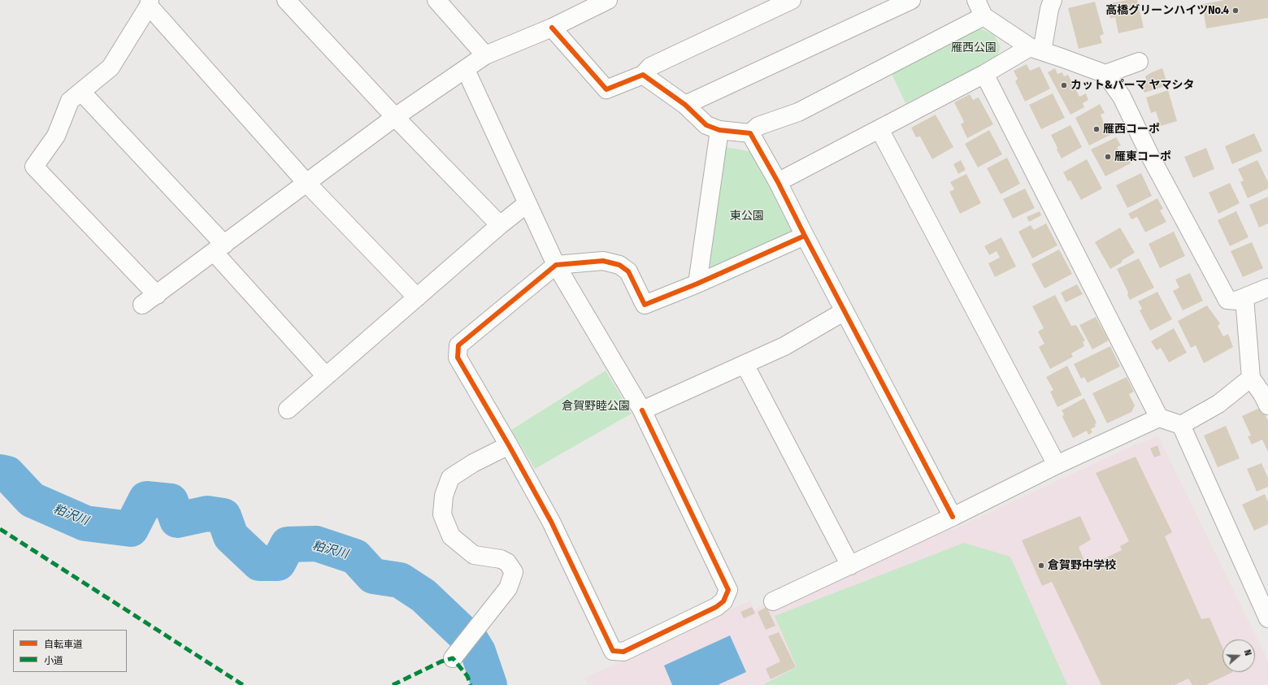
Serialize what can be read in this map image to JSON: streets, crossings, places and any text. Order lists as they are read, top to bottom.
{
  "water": ["粕沢川"],
  "parks": ["雁西公園", "東公園", "倉賀野睦公園"],
  "places": [
    "高橋グリーンハイツNo.4",
    "カット&パーマ ヤマシタ",
    "雁西コーポ",
    "雁東コーポ",
    "倉賀野中学校"
  ],
  "legend": ["自転車道", "小道"],
  "north": "right"
}
